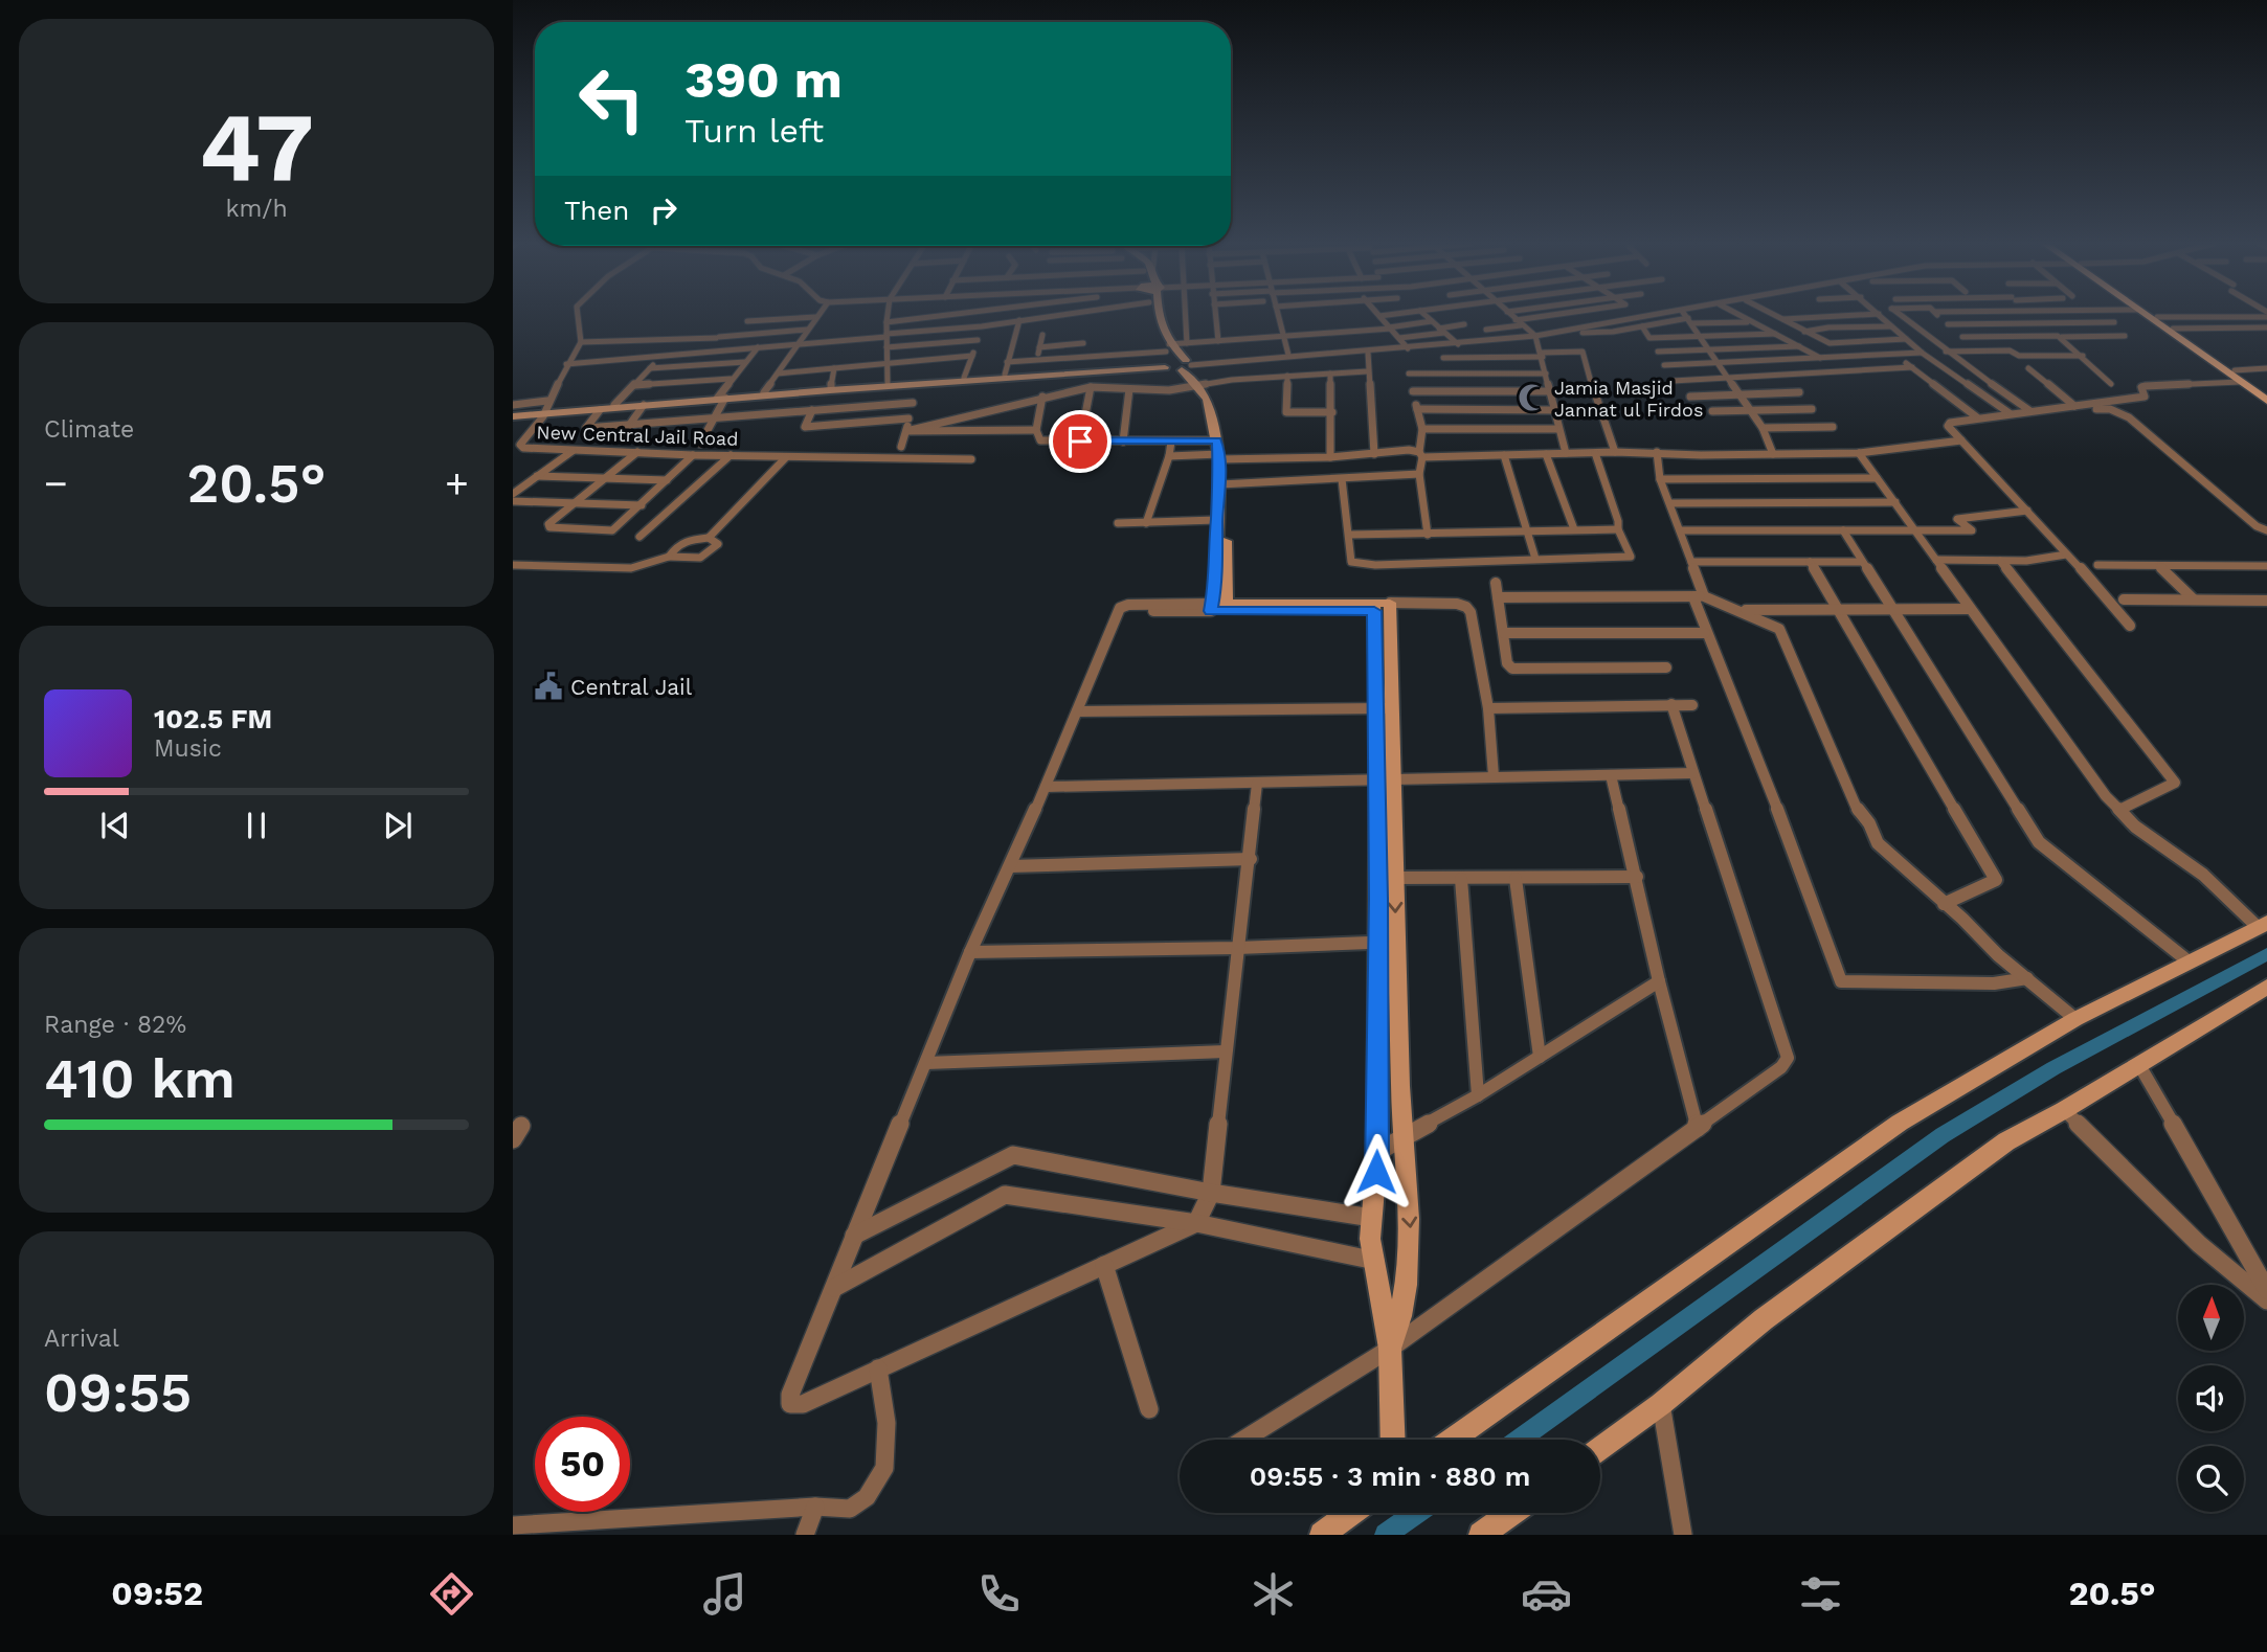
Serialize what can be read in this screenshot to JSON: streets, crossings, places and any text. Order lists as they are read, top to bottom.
{
  "streets": {
    "street": ["New Central Jail Road"]
  },
  "places": {
    "mosque": ["Jamia Masjid Jannat ul Firdos"],
    "public building": ["Central Jail"]
  },
  "north": "top",
  "page": {
    "tile": [
      ["47", "km/h"],
      "Climate",
      ["Range · 82%", "410 km"],
      ["Arrival", "09:55"]
    ],
    "turn": ["390 m", "Turn left"],
    "then": "Then",
    "heat": ["−", "20.5°", "+"],
    "song": ["102.5 FM", "Music"],
    "limit": "50",
    "trip": "09:55 · 3 min · 880 m",
    "tabs": ["09:52", "20.5°"]
  }
}
